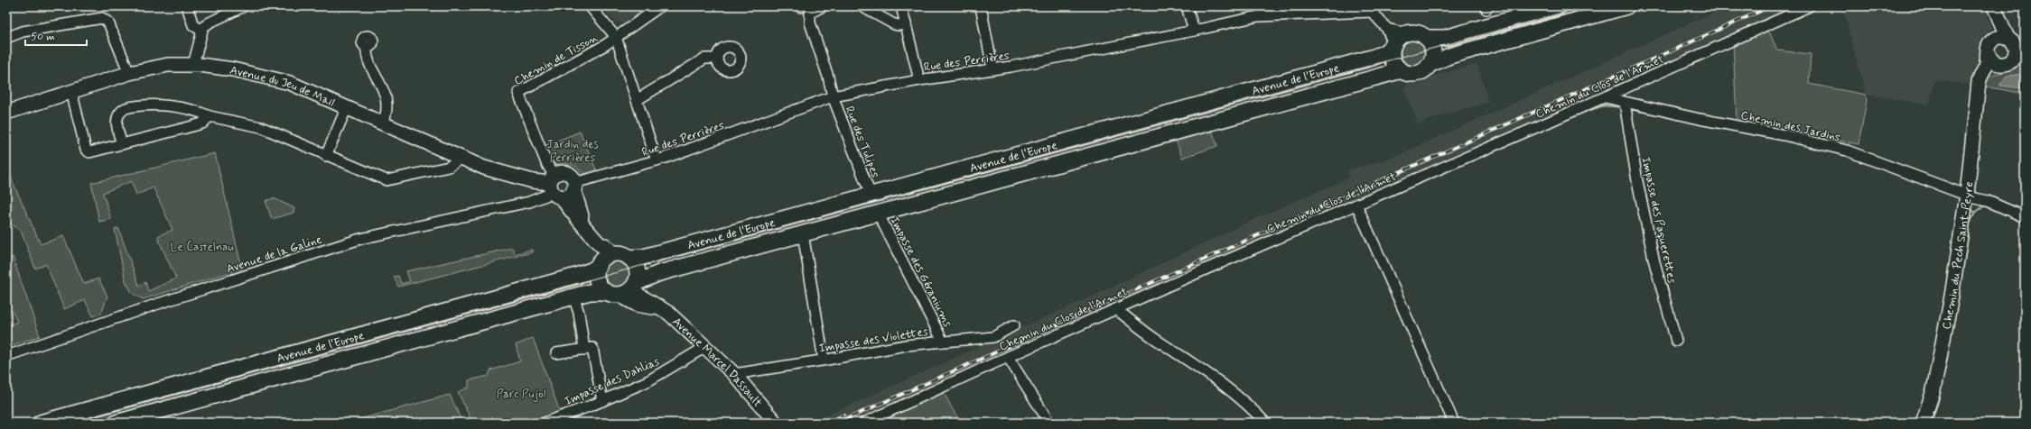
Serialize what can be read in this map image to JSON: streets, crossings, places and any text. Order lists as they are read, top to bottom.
{
  "streets": {
    "main road": ["Avenue de l'Europe"],
    "street": [
      "Chemin de Tisson",
      "Rue des Perrières",
      "Chemin du Clos de l'Armet",
      "Avenue du Jeu de Mail",
      "Chemin des Jardins",
      "Rue des Tulipes",
      "Impasse des Paquerettes",
      "Avenue de la Galine",
      "Chemin du Pech Saint-Peyre",
      "Impasse des Géraniums",
      "Impasse des Violettes",
      "Avenue Marcel Dassault",
      "Impasse des Dahlias"
    ]
  },
  "crossings": [
    ["Chemin de Tisson", "Avenue du Jeu de Mail"],
    ["Chemin de Tisson", "Avenue de la Galine"],
    ["Rue des Perrières", "Avenue du Jeu de Mail"],
    ["Rue des Perrières", "Rue des Tulipes"],
    ["Avenue de l'Europe", "Rue des Tulipes"],
    ["Avenue de l'Europe", "Impasse des Géraniums"],
    ["Avenue de l'Europe", "Avenue Marcel Dassault"],
    ["Chemin du Clos de l'Armet", "Chemin des Jardins"],
    ["Avenue du Jeu de Mail", "Avenue de la Galine"],
    ["Chemin des Jardins", "Impasse des Paquerettes"],
    ["Chemin des Jardins", "Chemin du Pech Saint-Peyre"],
    ["Impasse des Géraniums", "Impasse des Violettes"],
    ["Impasse des Violettes", "Avenue Marcel Dassault"],
    ["Avenue Marcel Dassault", "Impasse des Dahlias"]
  ],
  "parks": ["Jardin des Perrières", "Le Castelnau", "Parc Pujol"],
  "scale_bar": "50 m"
}
